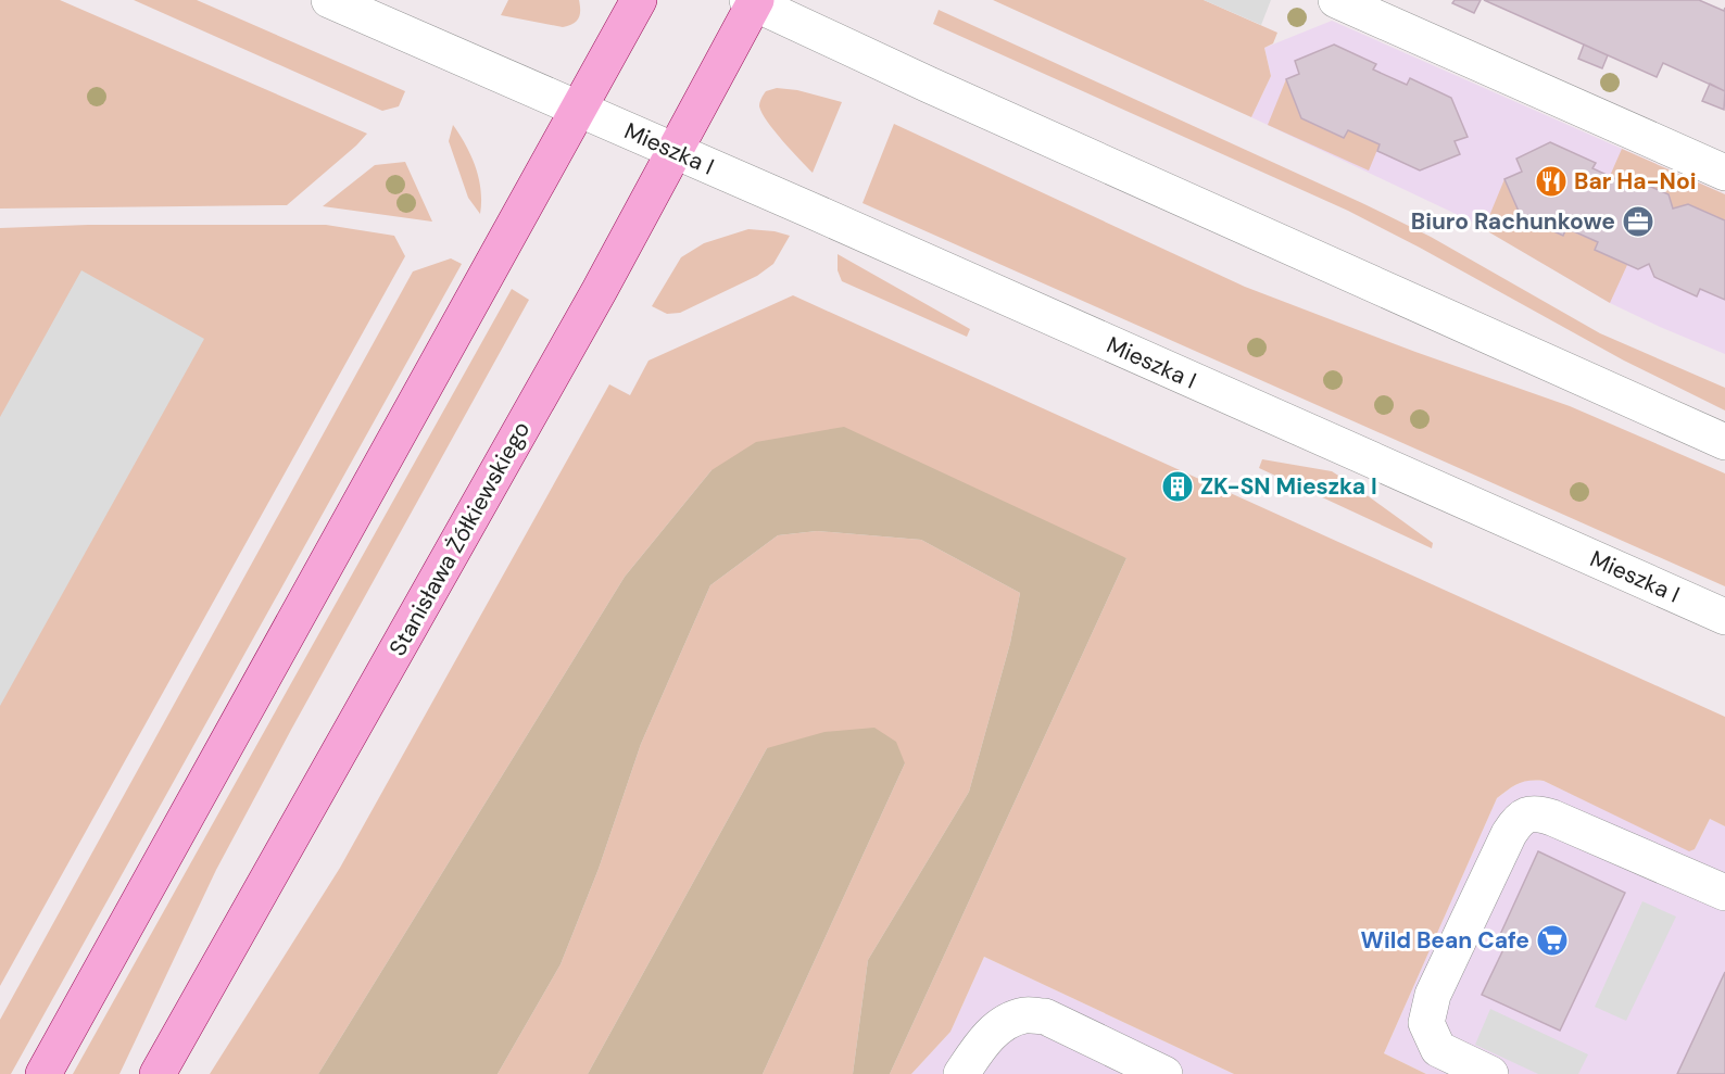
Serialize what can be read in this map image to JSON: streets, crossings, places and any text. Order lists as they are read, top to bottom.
{
  "streets": {
    "main road": ["Stanisława Żółkiewskiego"],
    "street": ["Mieszka I"]
  },
  "crossings": [
    ["Mieszka I", "Stanisława Żółkiewskiego"]
  ],
  "places": {
    "restaurant": ["Bar Ha-Noi"],
    "office": ["Biuro Rachunkowe"],
    "building": ["ZK-SN Mieszka I"],
    "supermarket": ["Wild Bean Cafe"]
  }
}
